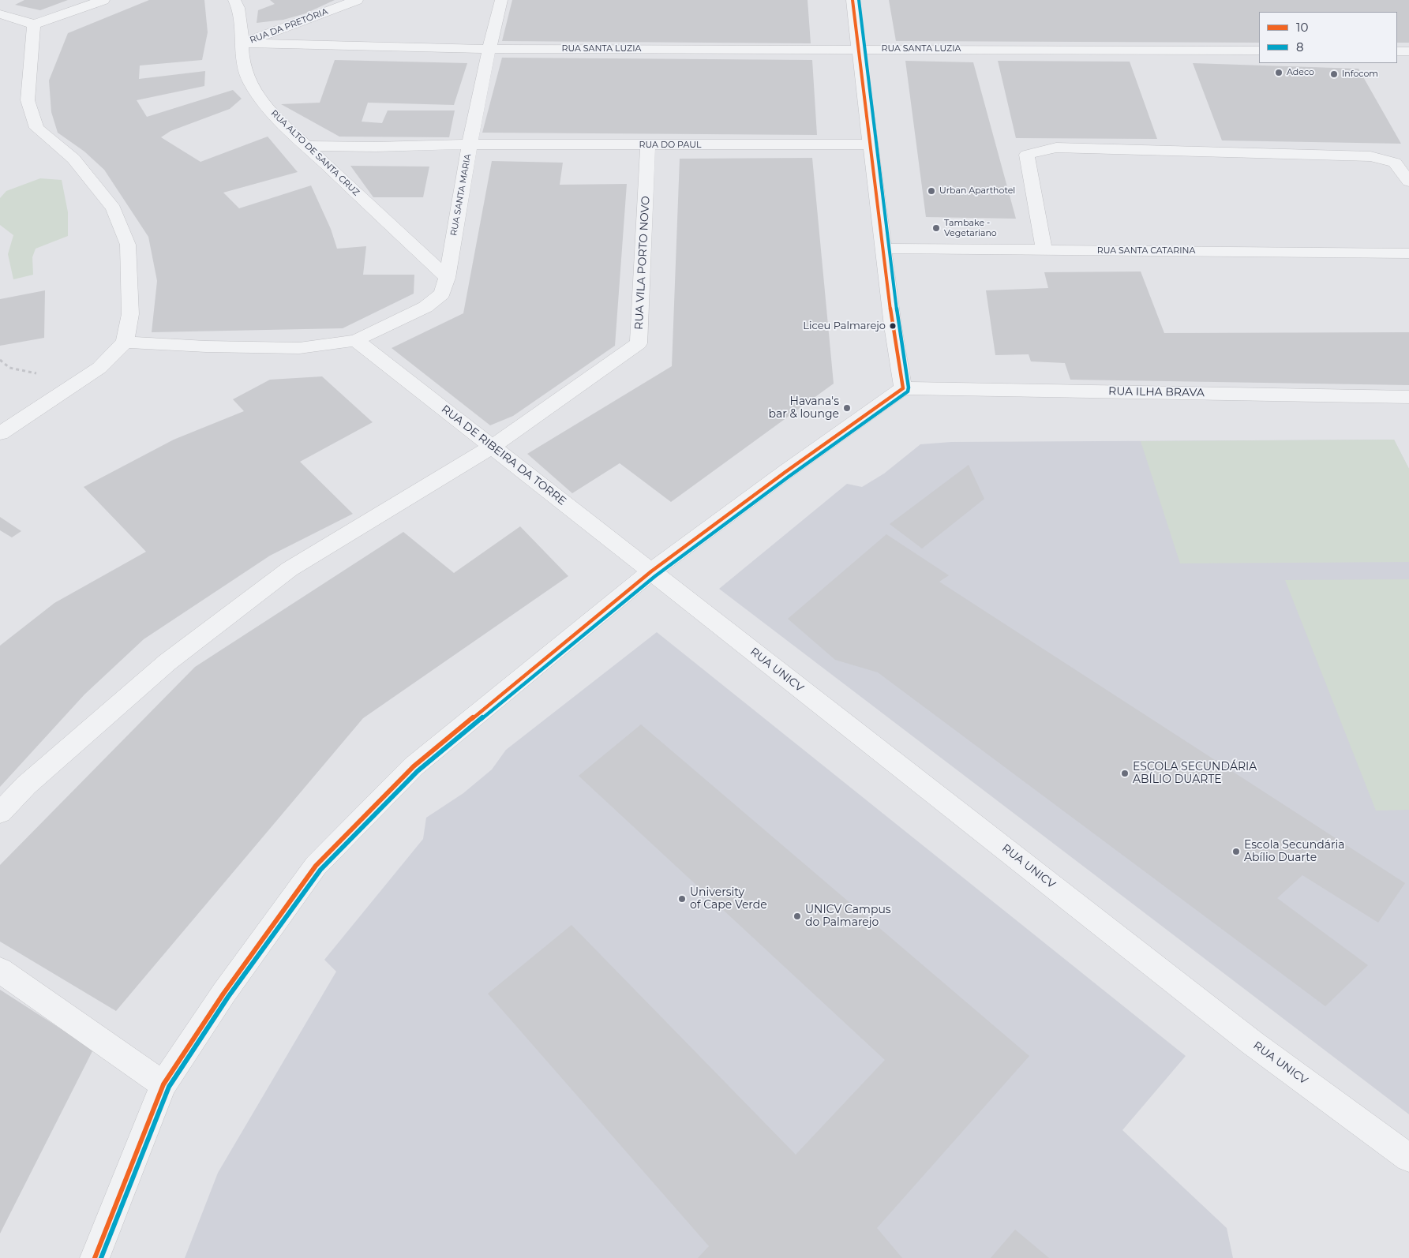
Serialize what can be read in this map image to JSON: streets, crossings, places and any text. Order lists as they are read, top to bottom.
{
  "streets": {
    "street": [
      "RUA DA PRETÓRIA",
      "RUA SANTA LUZIA",
      "RUA DO PAUL",
      "RUA ALTO DE SANTA CRUZ",
      "RUA SANTA MARIA",
      "RUA SANTA CATARINA",
      "RUA VILA PORTO NOVO",
      "RUA ILHA BRAVA",
      "RUA DE RIBEIRA DA TORRE",
      "RUA UNICV"
    ]
  },
  "crossings": [
    ["RUA DA PRETÓRIA", "RUA SANTA LUZIA"],
    ["RUA DA PRETÓRIA", "RUA ALTO DE SANTA CRUZ"],
    ["RUA SANTA LUZIA", "RUA ALTO DE SANTA CRUZ"],
    ["RUA SANTA LUZIA", "RUA SANTA MARIA"],
    ["RUA DO PAUL", "RUA ALTO DE SANTA CRUZ"],
    ["RUA DO PAUL", "RUA SANTA MARIA"],
    ["RUA DO PAUL", "RUA VILA PORTO NOVO"],
    ["RUA ALTO DE SANTA CRUZ", "RUA SANTA MARIA"],
    ["RUA SANTA MARIA", "RUA DE RIBEIRA DA TORRE"],
    ["RUA VILA PORTO NOVO", "RUA DE RIBEIRA DA TORRE"],
    ["RUA DE RIBEIRA DA TORRE", "RUA UNICV"]
  ],
  "places": [
    "Adeco",
    "Infocom",
    "Urban Aparthotel",
    "Tambake - Vegetariano",
    "Liceu Palmarejo",
    "Havana's bar & lounge",
    "ESCOLA SECUNDÁRIA ABÍLIO DUARTE",
    "Escola Secundária Abílio Duarte",
    "University of Cape Verde",
    "UNICV Campus do Palmarejo"
  ],
  "lines": ["transit line 10", "transit line 8"],
  "legend": ["10", "8"]
}
